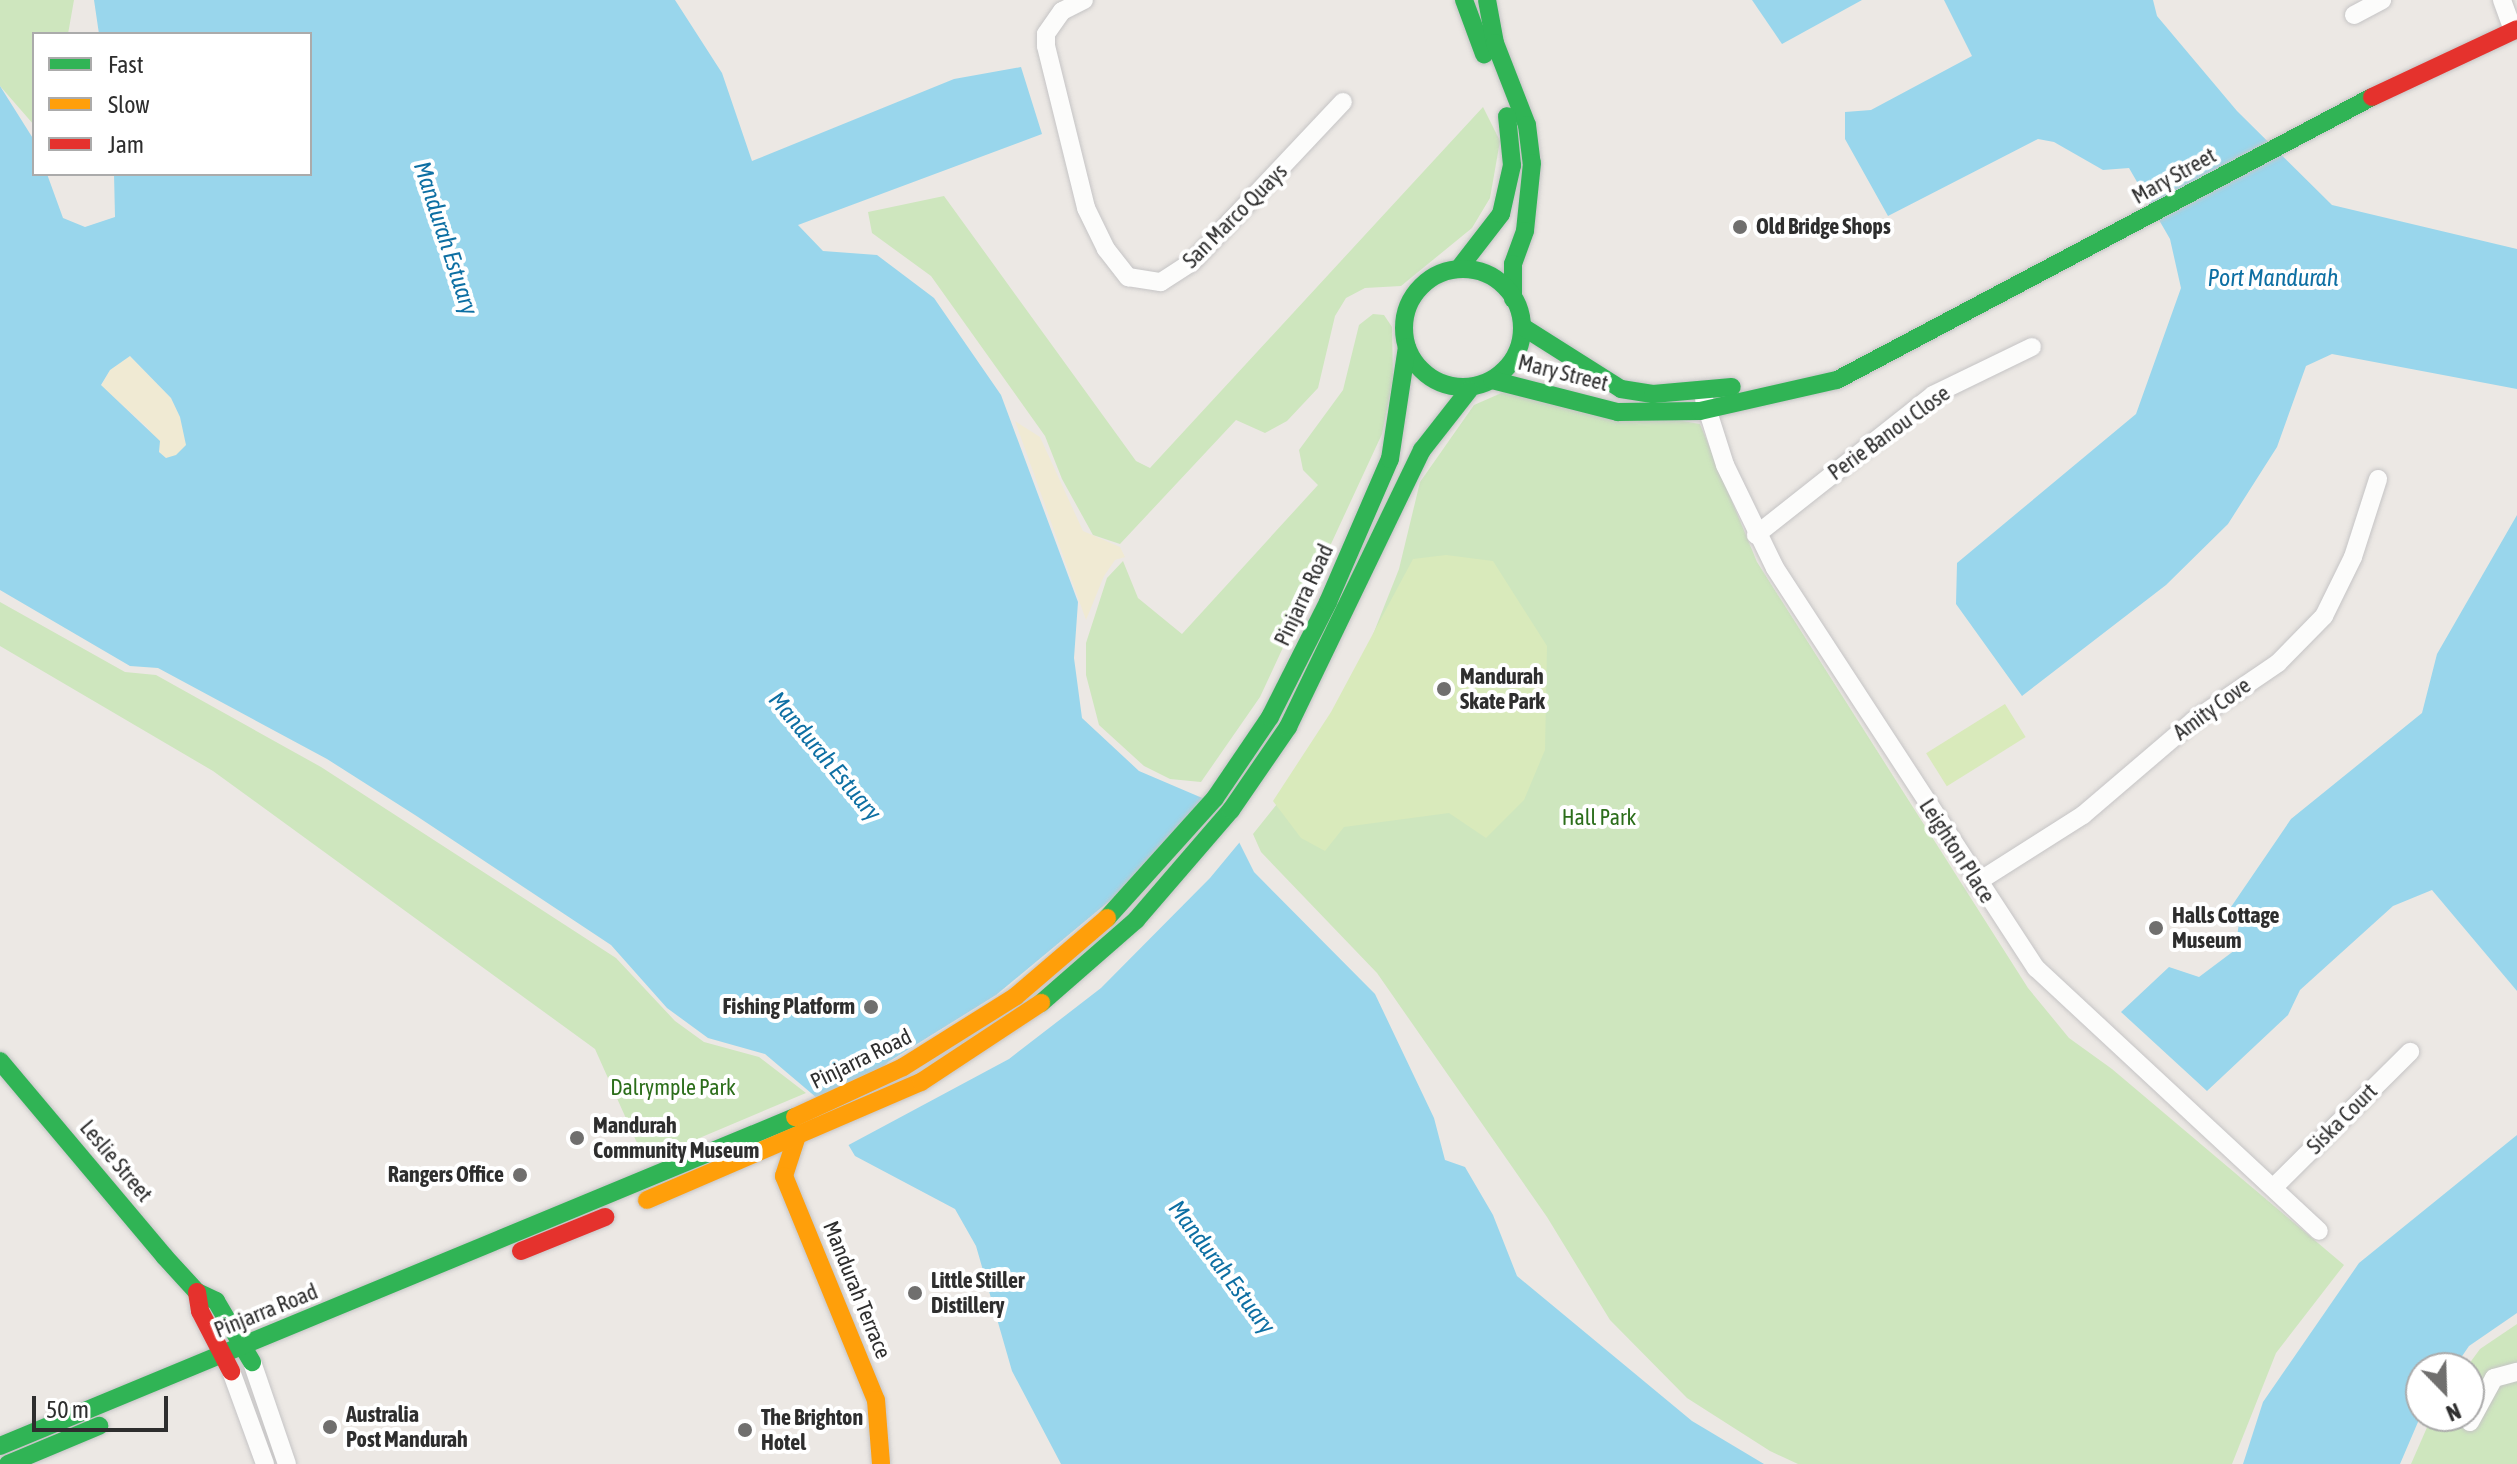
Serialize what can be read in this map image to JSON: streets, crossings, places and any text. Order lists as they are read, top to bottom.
{
  "streets": {
    "main road": [
      "Mary Street",
      "Pinjarra Road",
      "Leslie Street",
      "Mandurah Terrace"
    ],
    "street": [
      "San Marco Quays",
      "Perie Banou Close",
      "Amity Cove",
      "Leighton Place",
      "Siska Court"
    ]
  },
  "crossings": [
    ["Mary Street", "Pinjarra Road"],
    ["Mary Street", "Leighton Place"],
    ["Perie Banou Close", "Leighton Place"],
    ["Pinjarra Road", "Leslie Street"],
    ["Pinjarra Road", "Mandurah Terrace"],
    ["Amity Cove", "Leighton Place"],
    ["Leighton Place", "Siska Court"]
  ],
  "water": ["Mandurah Estuary", "Port Mandurah"],
  "parks": ["Hall Park", "Dalrymple Park"],
  "places": [
    "Old Bridge Shops",
    "Mandurah Skate Park",
    "Halls Cottage Museum",
    "Fishing Platform",
    "Mandurah Community Museum",
    "Rangers Office",
    "Little Stiller Distillery",
    "Australia Post Mandurah",
    "The Brighton Hotel"
  ],
  "legend": ["Fast", "Slow", "Jam"],
  "scale_bar": "50 m",
  "north": "bottom right"
}
